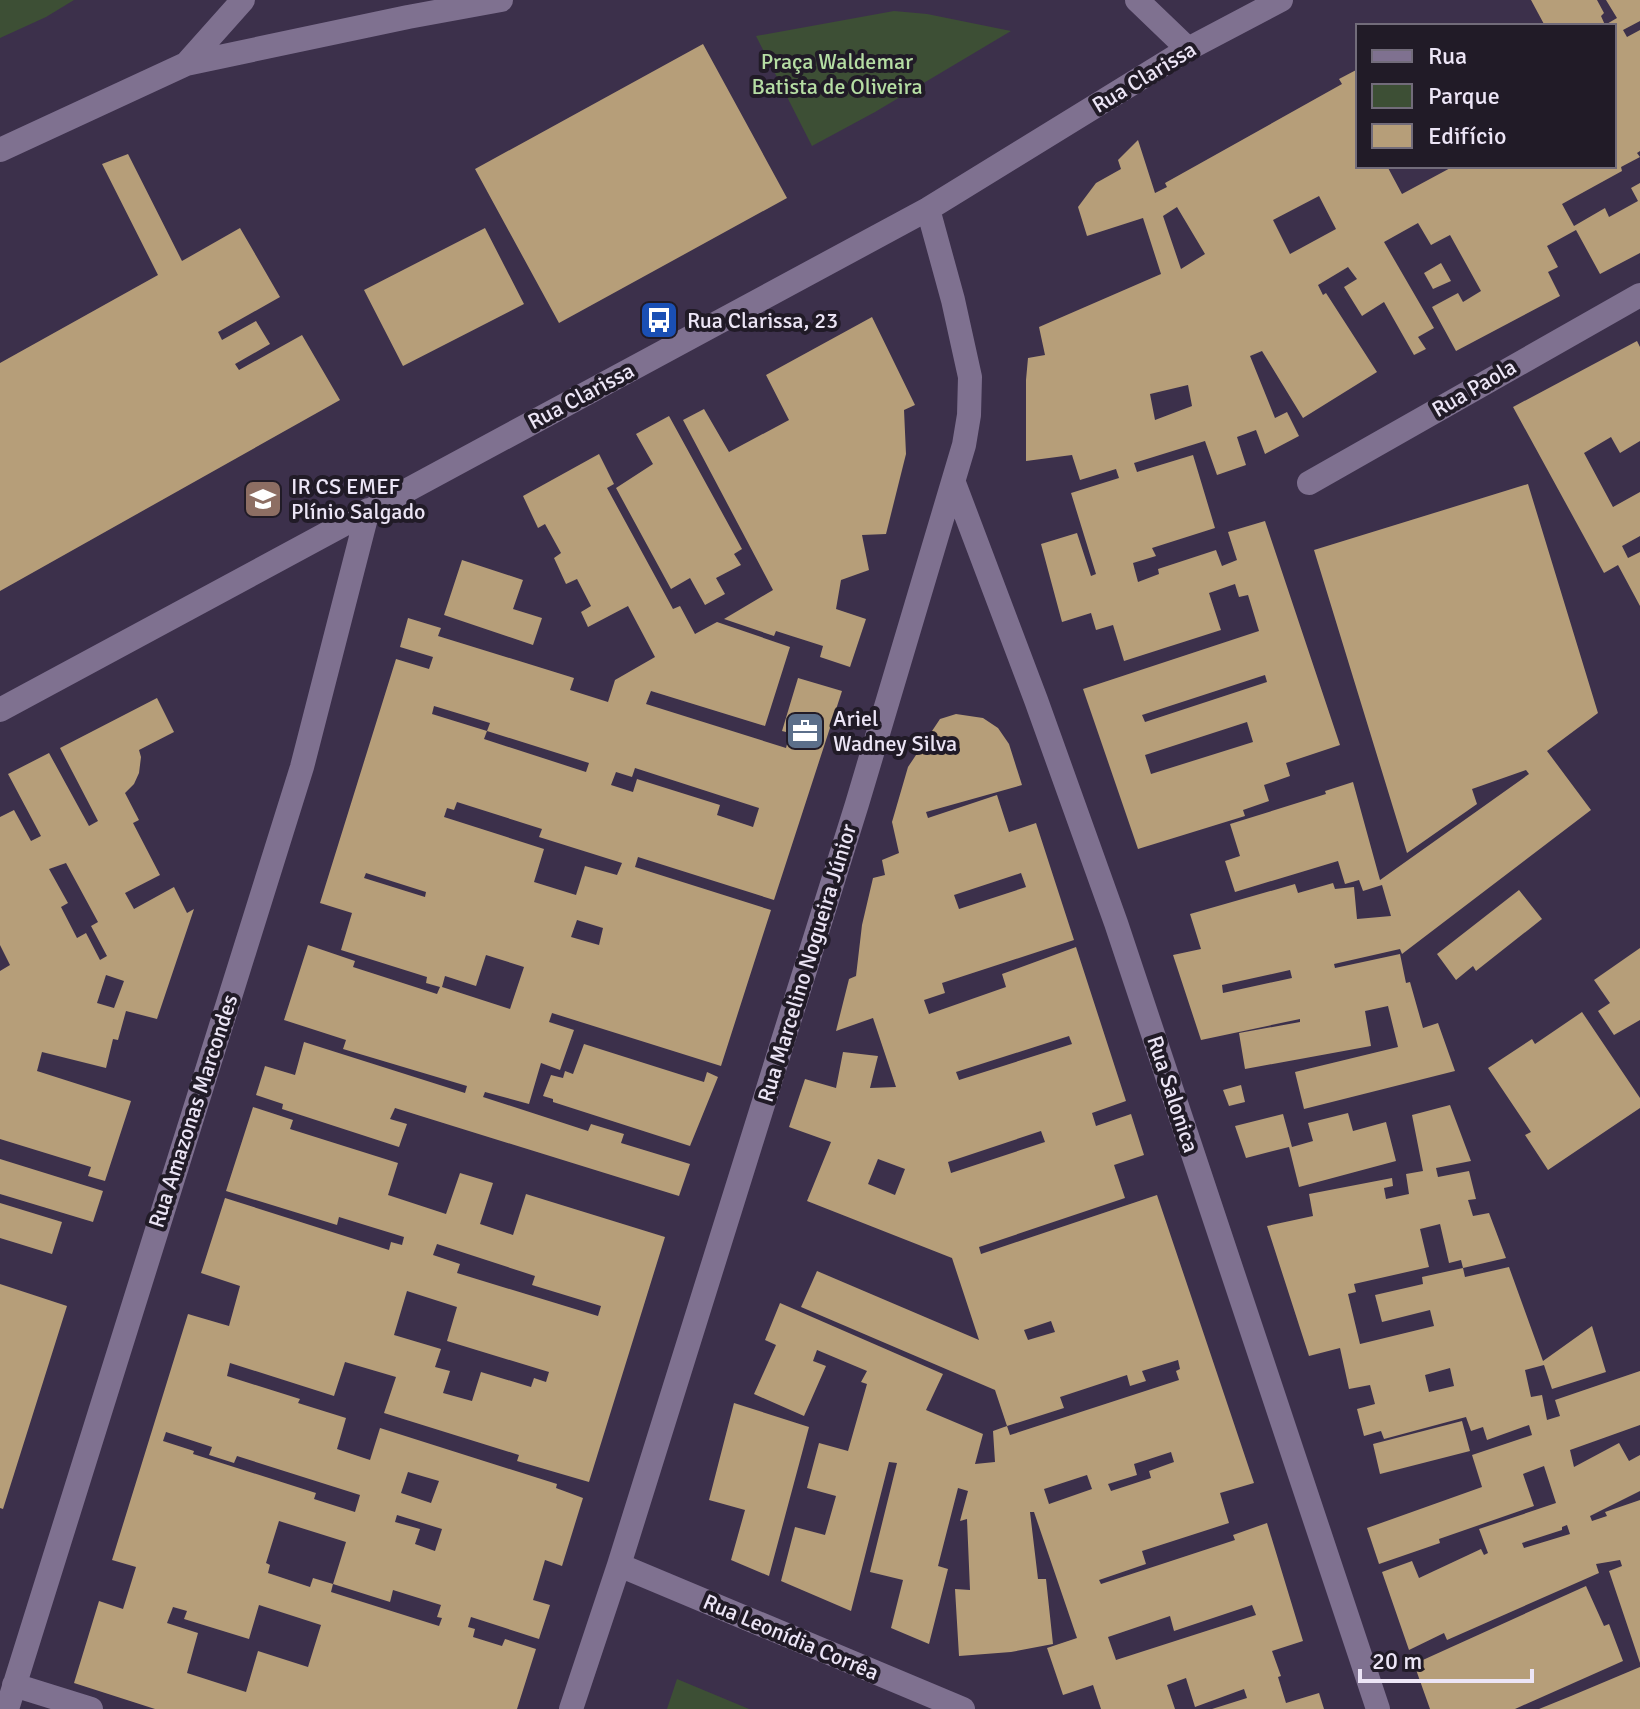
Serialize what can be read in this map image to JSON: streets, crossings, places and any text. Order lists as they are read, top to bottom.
{
  "streets": {
    "street": [
      "Rua Clarissa",
      "Rua Paola",
      "Rua Marcelino Nogueira Júnior",
      "Rua Salonica",
      "Rua Amazonas Marcondes",
      "Rua Leonídia Corrêa"
    ]
  },
  "crossings": [
    ["Rua Clarissa", "Rua Marcelino Nogueira Júnior"],
    ["Rua Clarissa", "Rua Amazonas Marcondes"],
    ["Rua Marcelino Nogueira Júnior", "Rua Salonica"],
    ["Rua Marcelino Nogueira Júnior", "Rua Leonídia Corrêa"]
  ],
  "parks": ["Praça Waldemar Batista de Oliveira"],
  "places": {
    "bus stop": ["Rua Clarissa, 23"],
    "school or university": ["IR CS EMEF Plínio Salgado"],
    "office": ["Ariel Wadney Silva"]
  },
  "legend": ["Rua", "Parque", "Edifício"],
  "scale_bar": "20 m"
}
